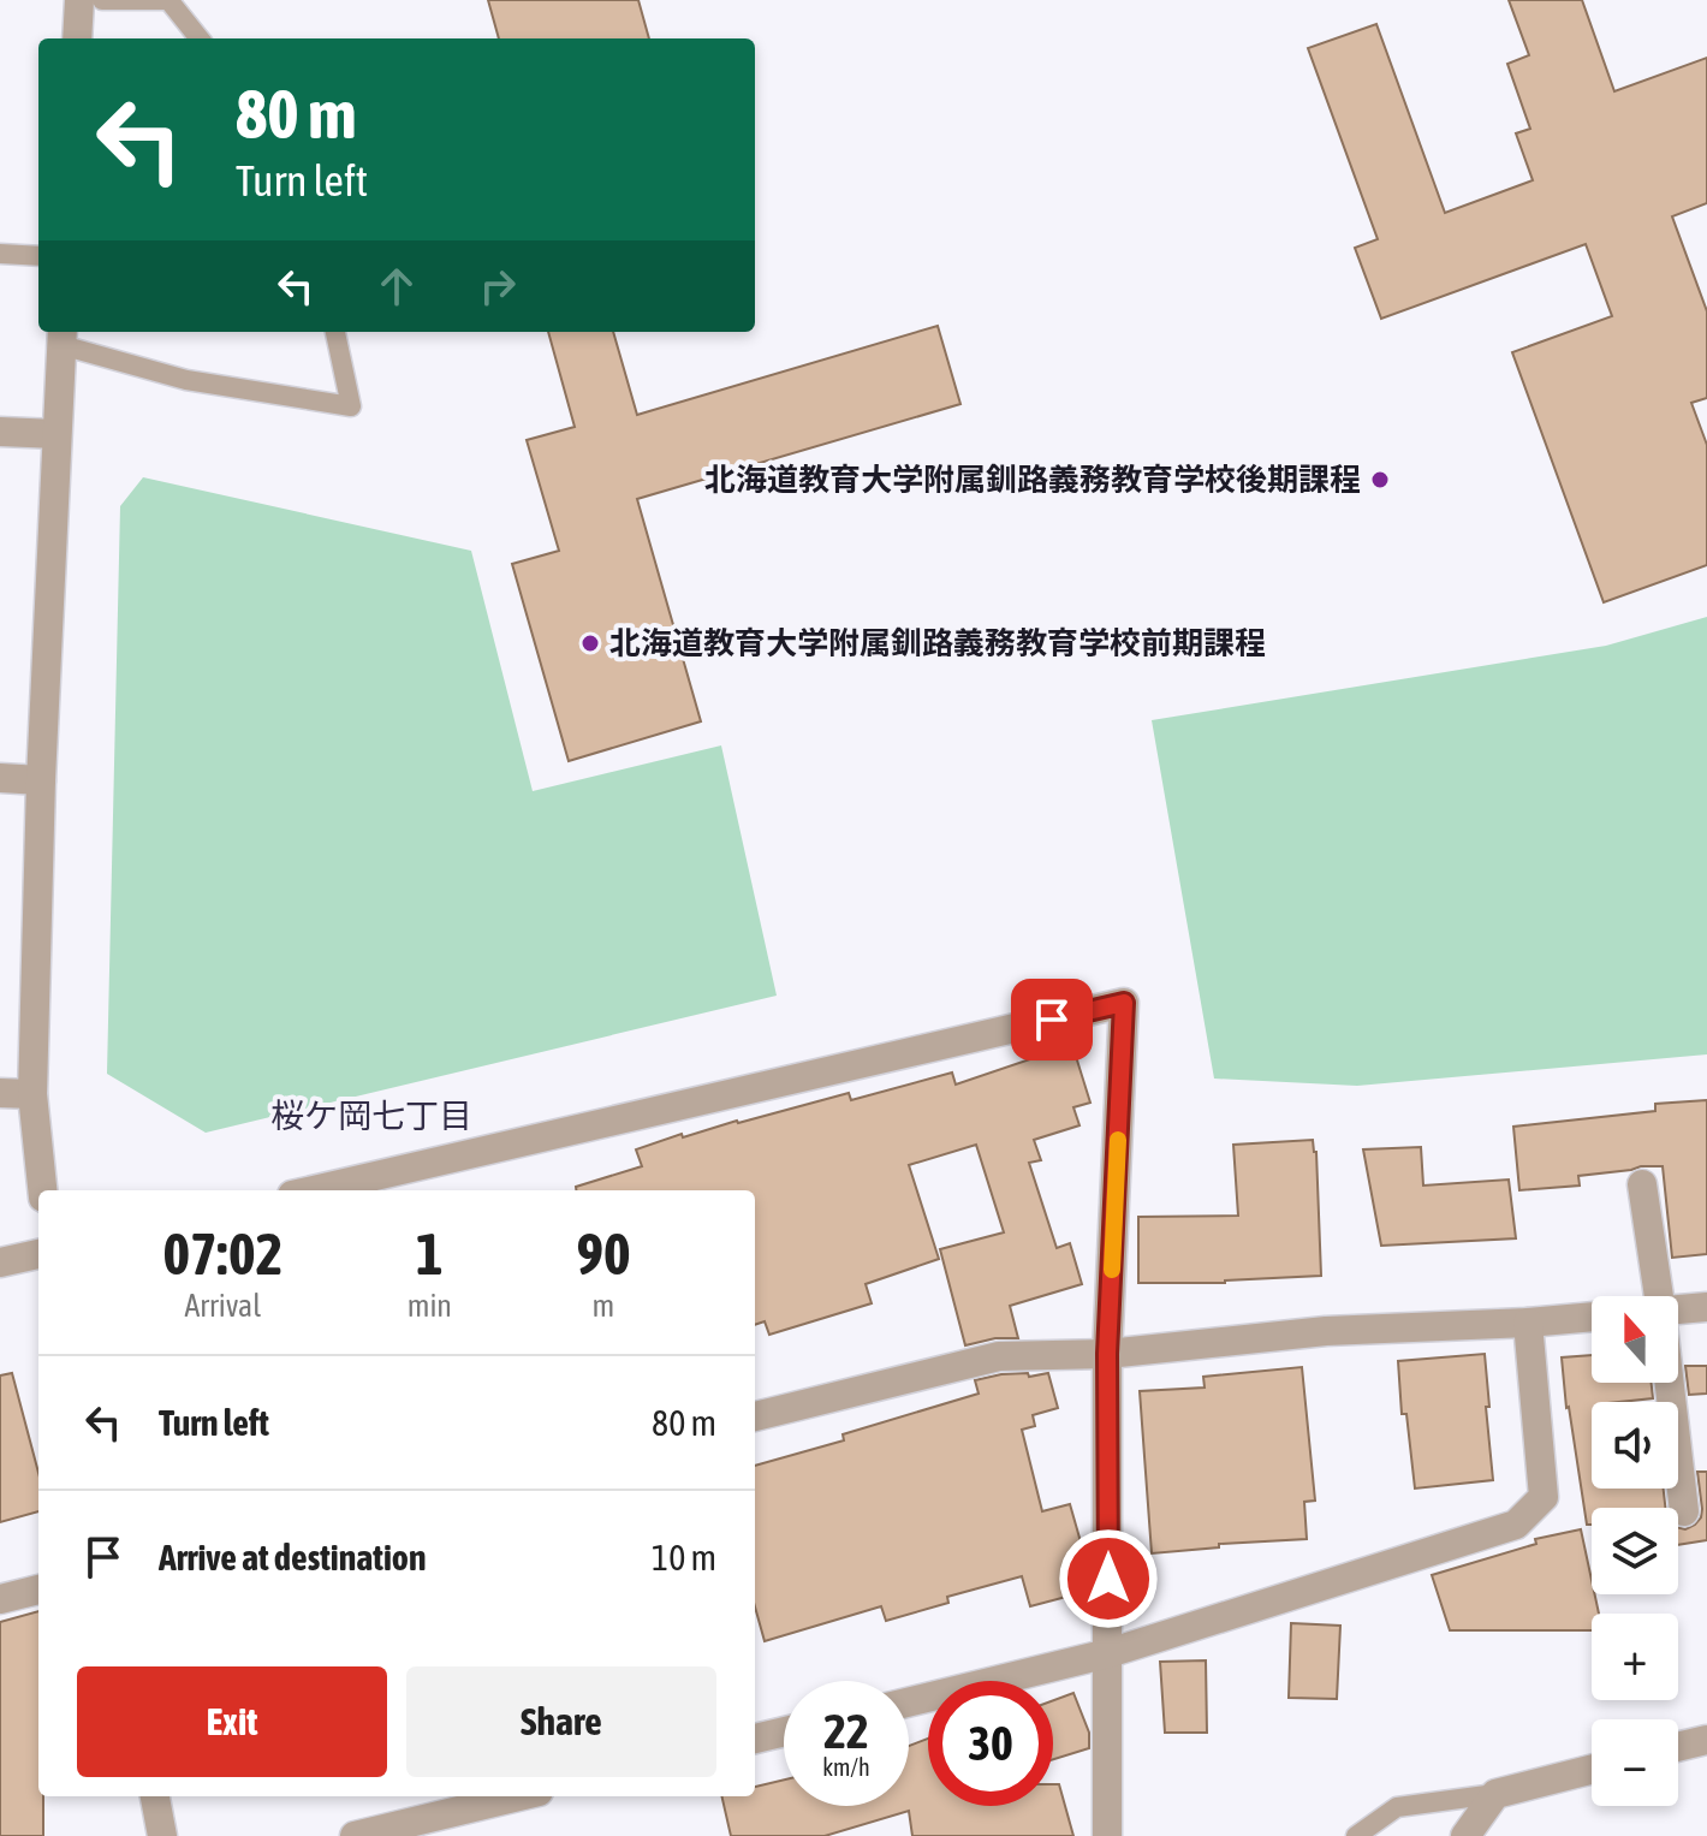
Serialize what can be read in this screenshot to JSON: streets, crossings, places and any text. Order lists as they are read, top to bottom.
{
  "districts": ["桜ケ岡七丁目"],
  "places": ["北海道教育大学附属釧路義務教育学校後期課程", "北海道教育大学附属釧路義務教育学校前期課程"],
  "north": "top",
  "page": {
    "turn": ["80 m", "Turn left"],
    "eta": [
      "07:02",
      "Arrival",
      "1",
      "min",
      "90",
      "m"
    ],
    "map_buttons": ["+", "−"],
    "list": [
      {
        "name": "Turn left",
        "value": "80 m"
      },
      {
        "name": "Arrive at destination",
        "value": "10 m"
      }
    ],
    "buttons": ["Exit", "Share"],
    "speed": "22 km/h",
    "limit": "30"
  }
}
